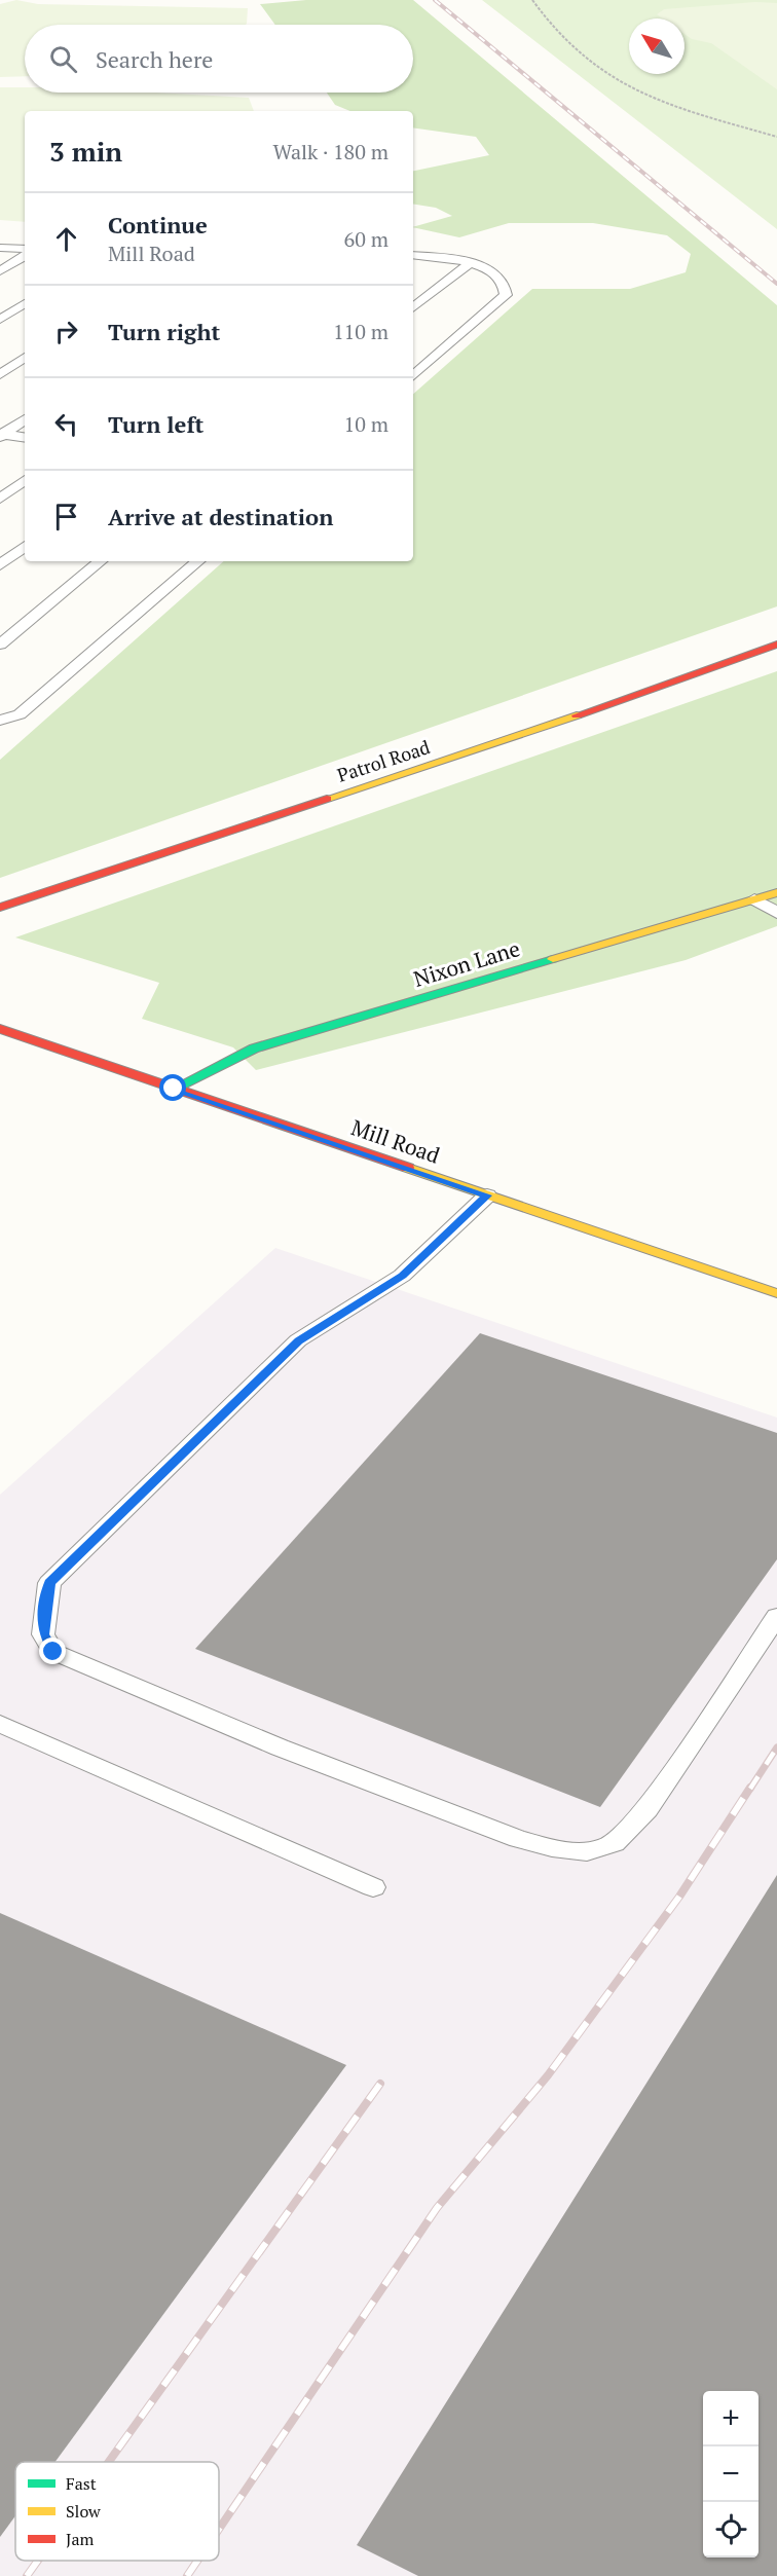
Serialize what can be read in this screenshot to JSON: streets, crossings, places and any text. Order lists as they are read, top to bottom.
{
  "streets": {
    "street": ["Patrol Road", "Nixon Lane", "Mill Road"]
  },
  "crossings": [
    ["Nixon Lane", "Mill Road"]
  ],
  "legend": ["Fast", "Slow", "Jam"],
  "north": "top left",
  "page": {
    "search": "Search here",
    "heading": ["3 min", "Walk · 180 m"],
    "list": [
      ["Continue", "Mill Road", "60 m"],
      ["Turn right", "110 m"],
      ["Turn left", "10 m"],
      "Arrive at destination"
    ],
    "map_buttons": ["+", "−"]
  }
}
